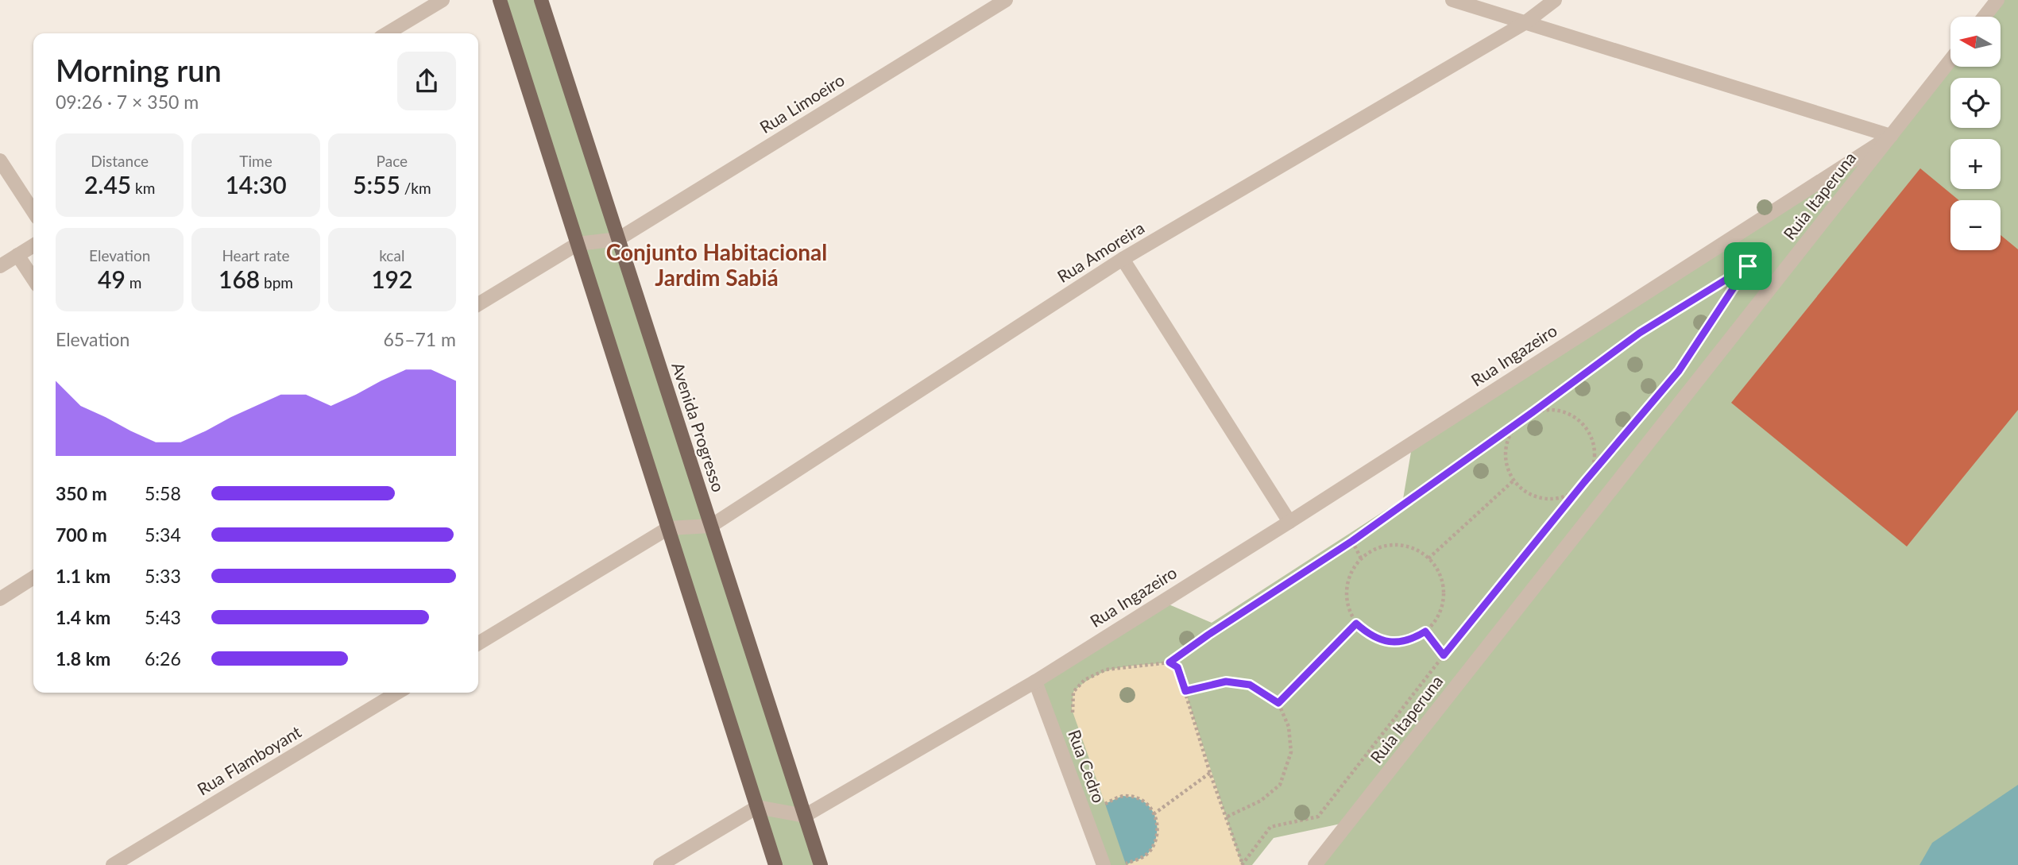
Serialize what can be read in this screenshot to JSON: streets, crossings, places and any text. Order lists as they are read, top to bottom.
{
  "streets": {
    "main road": ["Avenida Progresso"],
    "street": [
      "Rua Limoeiro",
      "Ruia Itaperuna",
      "Rua Amoreira",
      "Rua Ingazeiro",
      "Rua Flamboyant",
      "Rua Cedro"
    ]
  },
  "crossings": [
    ["Rua Limoeiro", "Avenida Progresso"],
    ["Ruia Itaperuna", "Rua Ingazeiro"],
    ["Rua Amoreira", "Avenida Progresso"],
    ["Rua Ingazeiro", "Avenida Progresso"],
    ["Rua Ingazeiro", "Rua Cedro"]
  ],
  "districts": ["Conjunto Habitacional Jardim Sabiá"],
  "north": "left",
  "page": {
    "map_buttons": ["+", "−"],
    "heading": ["Morning run", "09:26 · 7 × 350 m"],
    "stats": [
      ["Distance", "2.45 km"],
      ["Time", "14:30"],
      ["Pace", "5:55 /km"],
      ["Elevation", "49 m"],
      ["Heart rate", "168 bpm"],
      ["kcal", "192"]
    ],
    "chart": ["Elevation", "65–71 m"],
    "list": [
      {
        "name": "350 m",
        "note": "5:58"
      },
      {
        "name": "700 m",
        "note": "5:34"
      },
      {
        "name": "1.1 km",
        "note": "5:33"
      },
      {
        "name": "1.4 km",
        "note": "5:43"
      },
      {
        "name": "1.8 km",
        "note": "6:26"
      }
    ]
  }
}
